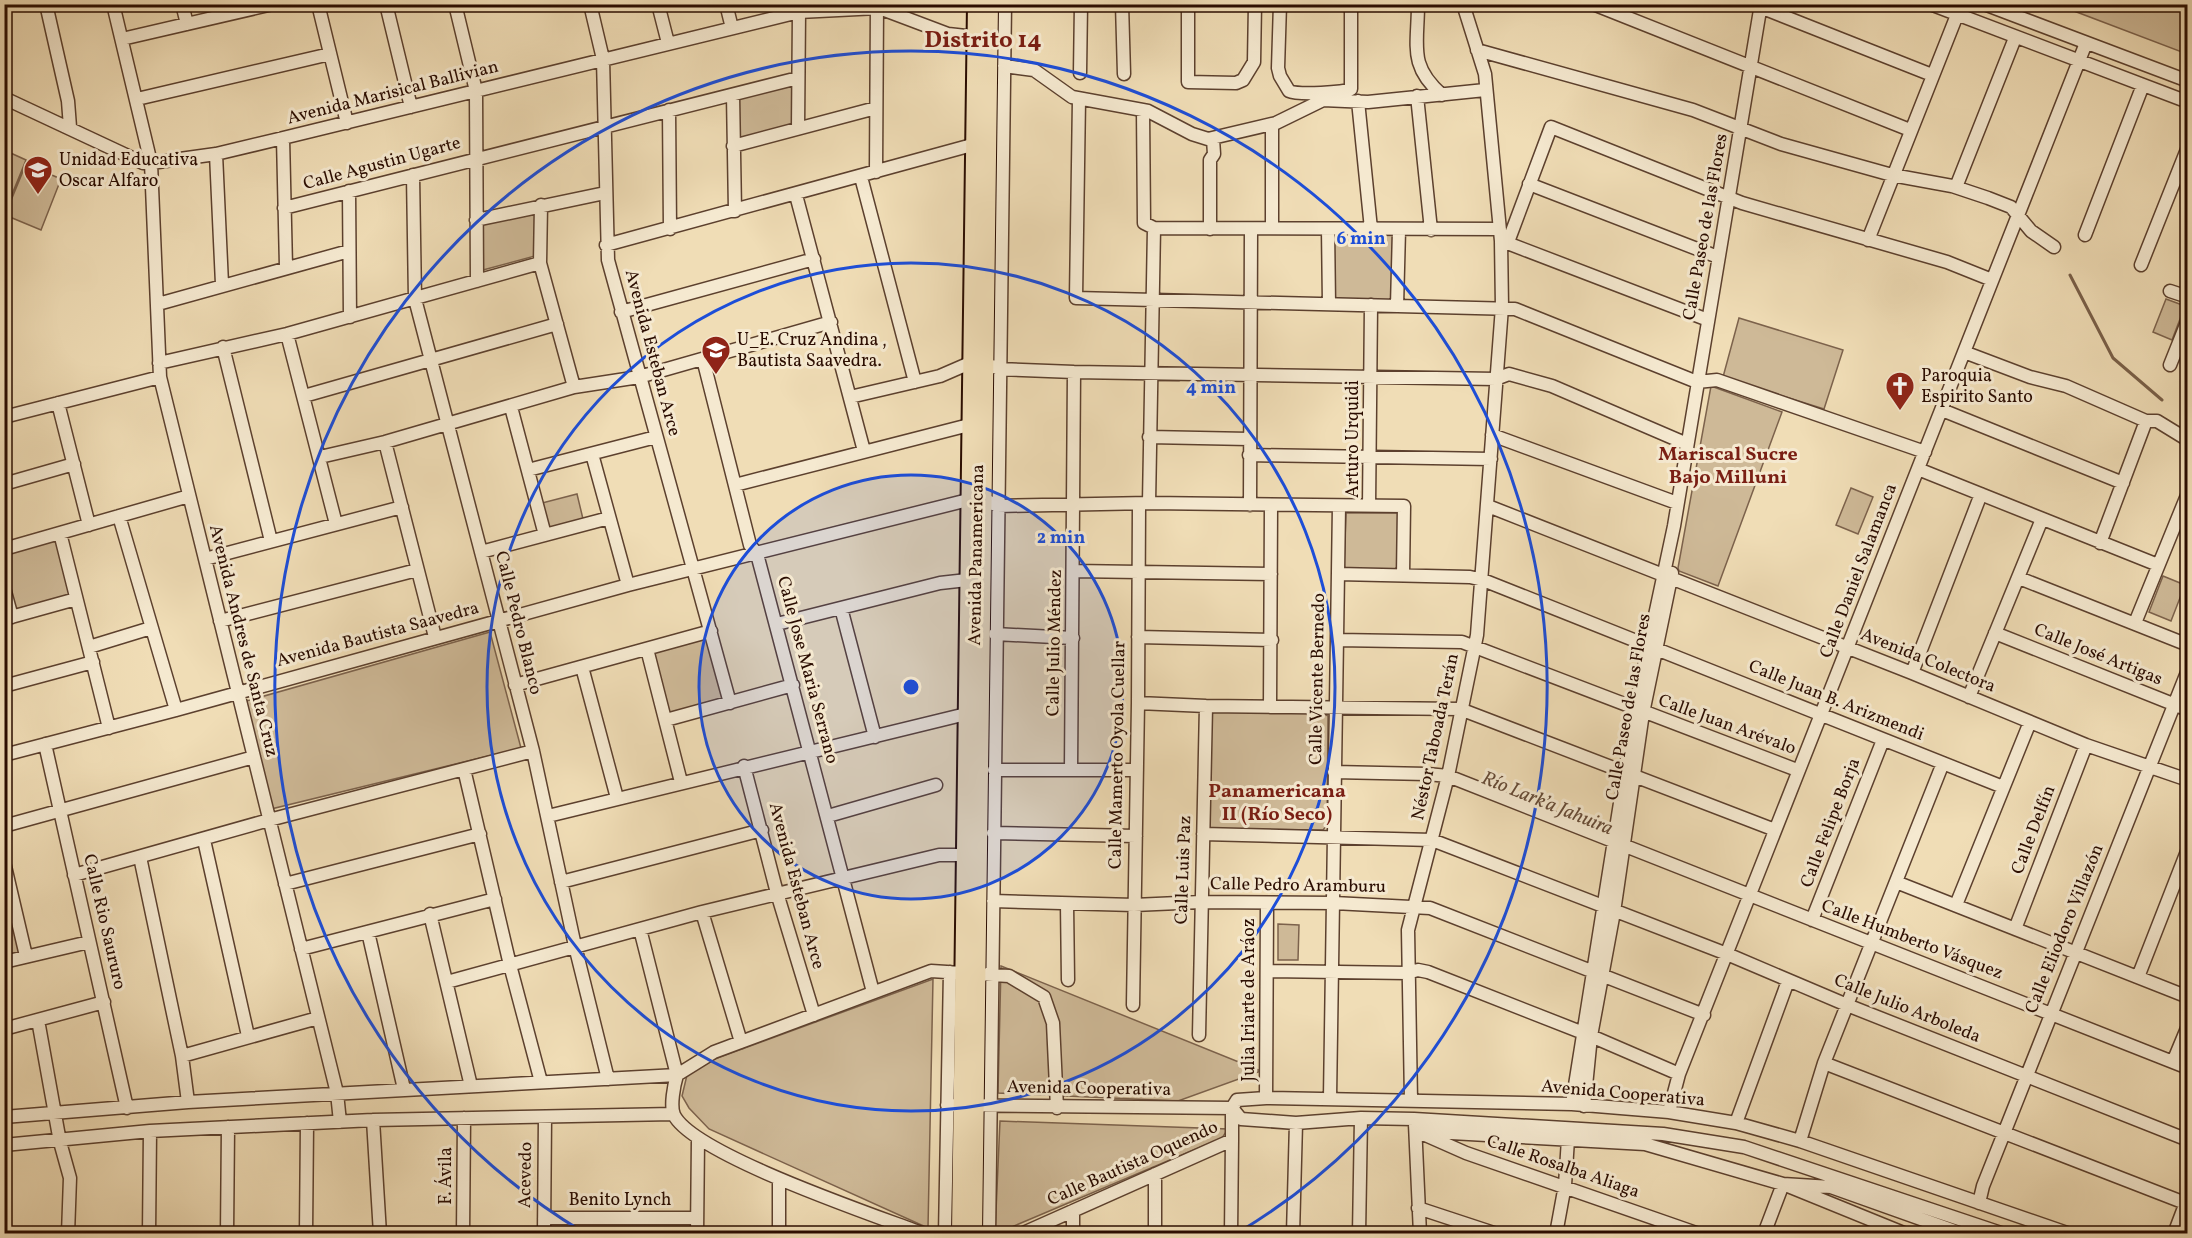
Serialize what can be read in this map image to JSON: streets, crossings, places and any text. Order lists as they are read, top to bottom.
{
  "streets": {
    "highway": ["Avenida Panamericana"],
    "street": [
      "Avenida Marisical Ballivian",
      "Calle Agustin Ugarte",
      "Calle Paseo de las Flores",
      "Avenida Esteban Arce",
      "Arturo Urquidi",
      "Calle Daniel Salamanca",
      "Calle Pedro Blanco",
      "Avenida Bautista Saavedra",
      "Avenida Andres de Santa Cruz",
      "Calle Julio Méndez",
      "Calle José Artigas",
      "Avenida Colectora",
      "Calle Jose Maria Serrano",
      "Calle Vicente Bernedo",
      "Calle Juan B. Arizmendi",
      "Calle Juan Arévalo",
      "Néstor Taboada Terán",
      "Calle Mamerto Oyola Cuellar",
      "Calle Felipe Borja",
      "Calle Delfín",
      "Calle Luis Paz",
      "Calle Pedro Aramburu",
      "Calle Rio Saururo",
      "Calle Eliodoro Villazón",
      "Calle Humberto Vásquez",
      "Julia Iriarte de Aráoz",
      "Calle Julio Arboleda",
      "Avenida Cooperativa",
      "Calle Bautista Oquendo",
      "Calle Rosalba Aliaga",
      "Acevedo",
      "F. Ávila",
      "Benito Lynch"
    ]
  },
  "crossings": [
    ["Avenida Marisical Ballivian", "Calle Agustin Ugarte"],
    ["Avenida Marisical Ballivian", "Avenida Esteban Arce"],
    ["Avenida Marisical Ballivian", "Avenida Andres de Santa Cruz"],
    ["Calle Agustin Ugarte", "Calle Pedro Blanco"],
    ["Calle Paseo de las Flores", "Avenida Colectora"],
    ["Calle Paseo de las Flores", "Calle Juan B. Arizmendi"],
    ["Calle Paseo de las Flores", "Calle Juan Arévalo"],
    ["Calle Paseo de las Flores", "Calle Pedro Aramburu"],
    ["Calle Paseo de las Flores", "Calle Humberto Vásquez"],
    ["Calle Paseo de las Flores", "Calle Julio Arboleda"],
    ["Calle Paseo de las Flores", "Avenida Cooperativa"],
    ["Avenida Esteban Arce", "Avenida Bautista Saavedra"],
    ["Arturo Urquidi", "Calle Juan B. Arizmendi"],
    ["Avenida Panamericana", "Avenida Bautista Saavedra"],
    ["Avenida Panamericana", "Calle Pedro Aramburu"],
    ["Avenida Panamericana", "Avenida Cooperativa"],
    ["Calle Daniel Salamanca", "Avenida Colectora"],
    ["Calle Daniel Salamanca", "Calle Juan B. Arizmendi"],
    ["Calle Daniel Salamanca", "Calle Juan Arévalo"],
    ["Calle Daniel Salamanca", "Calle Pedro Aramburu"],
    ["Calle Daniel Salamanca", "Calle Humberto Vásquez"],
    ["Calle Daniel Salamanca", "Calle Julio Arboleda"],
    ["Calle Daniel Salamanca", "Avenida Cooperativa"],
    ["Calle Pedro Blanco", "Avenida Bautista Saavedra"],
    ["Avenida Bautista Saavedra", "Avenida Andres de Santa Cruz"],
    ["Avenida Bautista Saavedra", "Calle Julio Méndez"],
    ["Avenida Bautista Saavedra", "Calle Jose Maria Serrano"],
    ["Avenida Bautista Saavedra", "Calle Vicente Bernedo"],
    ["Avenida Bautista Saavedra", "Calle Mamerto Oyola Cuellar"],
    ["Avenida Bautista Saavedra", "Calle Rio Saururo"],
    ["Calle José Artigas", "Calle Eliodoro Villazón"],
    ["Avenida Colectora", "Néstor Taboada Terán"],
    ["Avenida Colectora", "Calle Delfín"],
    ["Avenida Colectora", "Calle Eliodoro Villazón"],
    ["Calle Vicente Bernedo", "Calle Juan B. Arizmendi"],
    ["Calle Vicente Bernedo", "Calle Juan Arévalo"],
    ["Calle Vicente Bernedo", "Calle Pedro Aramburu"],
    ["Calle Vicente Bernedo", "Calle Humberto Vásquez"],
    ["Calle Vicente Bernedo", "Calle Julio Arboleda"],
    ["Calle Vicente Bernedo", "Avenida Cooperativa"],
    ["Calle Juan B. Arizmendi", "Néstor Taboada Terán"],
    ["Calle Juan B. Arizmendi", "Calle Felipe Borja"],
    ["Calle Juan Arévalo", "Néstor Taboada Terán"],
    ["Néstor Taboada Terán", "Calle Pedro Aramburu"],
    ["Néstor Taboada Terán", "Calle Humberto Vásquez"],
    ["Néstor Taboada Terán", "Calle Julio Arboleda"],
    ["Néstor Taboada Terán", "Avenida Cooperativa"],
    ["Calle Mamerto Oyola Cuellar", "Calle Pedro Aramburu"],
    ["Calle Felipe Borja", "Calle Humberto Vásquez"],
    ["Calle Luis Paz", "Calle Pedro Aramburu"],
    ["Calle Luis Paz", "Calle Julio Arboleda"],
    ["Calle Pedro Aramburu", "Julia Iriarte de Aráoz"],
    ["Calle Eliodoro Villazón", "Calle Humberto Vásquez"],
    ["Calle Eliodoro Villazón", "Calle Julio Arboleda"],
    ["Calle Eliodoro Villazón", "Avenida Cooperativa"],
    ["Julia Iriarte de Aráoz", "Avenida Cooperativa"],
    ["Avenida Cooperativa", "Calle Bautista Oquendo"],
    ["Avenida Cooperativa", "Calle Rosalba Aliaga"],
    ["Acevedo", "Benito Lynch"]
  ],
  "districts": ["Distrito 14", "Mariscal Sucre Bajo Milluni", "Panamericana II (Río Seco)"],
  "water": ["Río Lark’a Jahuira"],
  "places": {
    "school or university": ["Unidad Educativa Oscar Alfaro", "U_E. Cruz Andina , Bautista Saavedra."],
    "church": ["Paroquia Espirito Santo"]
  },
  "rings": ["6 min", "4 min", "2 min"]
}
